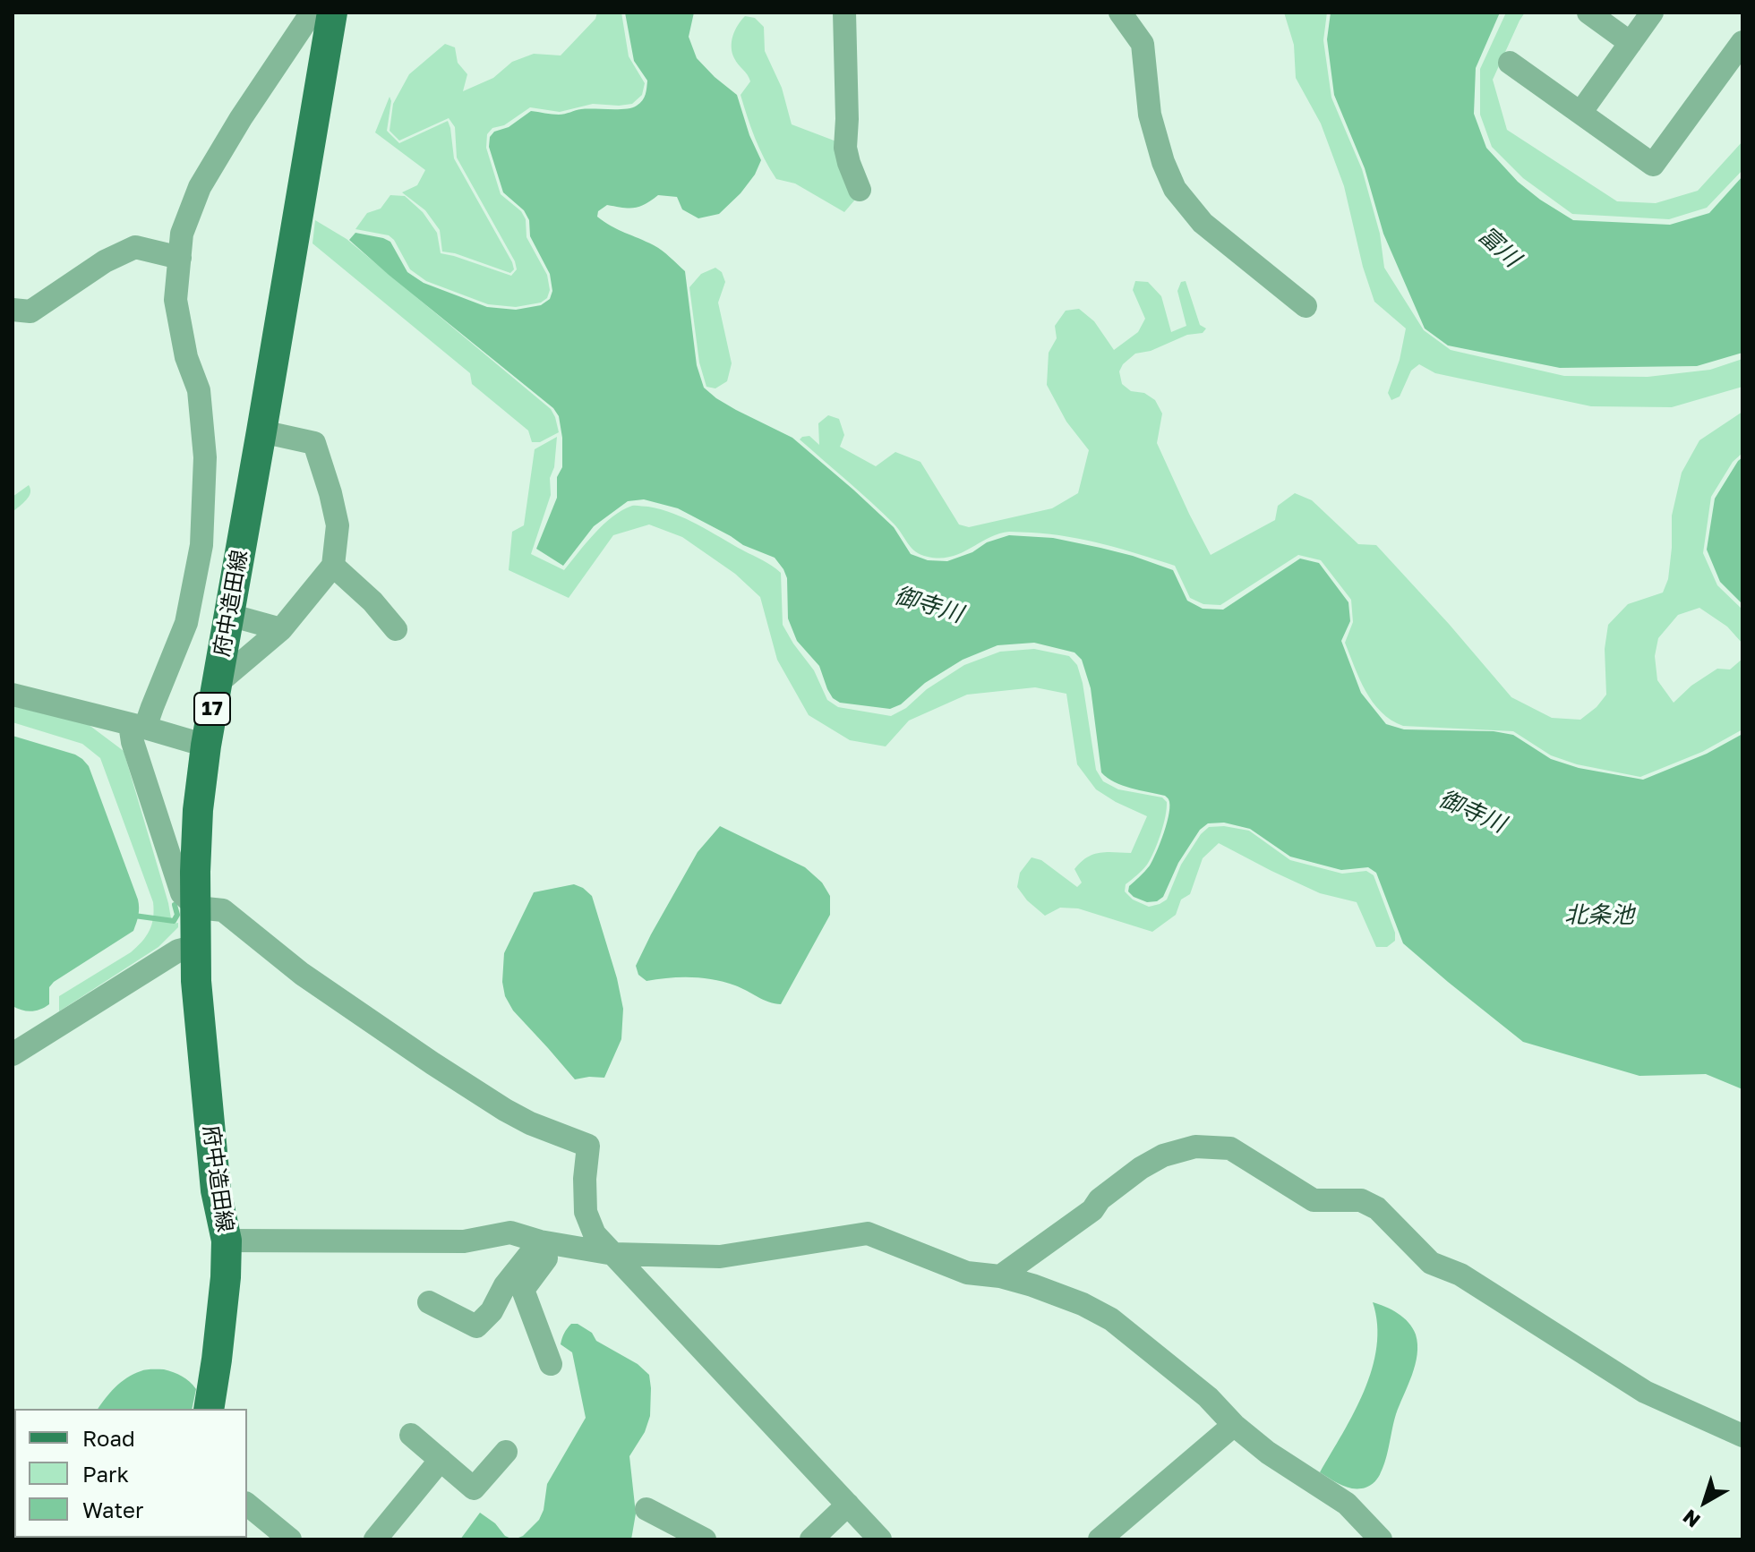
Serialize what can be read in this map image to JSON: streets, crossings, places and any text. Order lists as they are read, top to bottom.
{
  "streets": {
    "main road": ["府中造田線", "17"]
  },
  "water": ["富川", "御寺川", "北条池"],
  "legend": ["Road", "Park", "Water"],
  "north": "bottom left"
}
